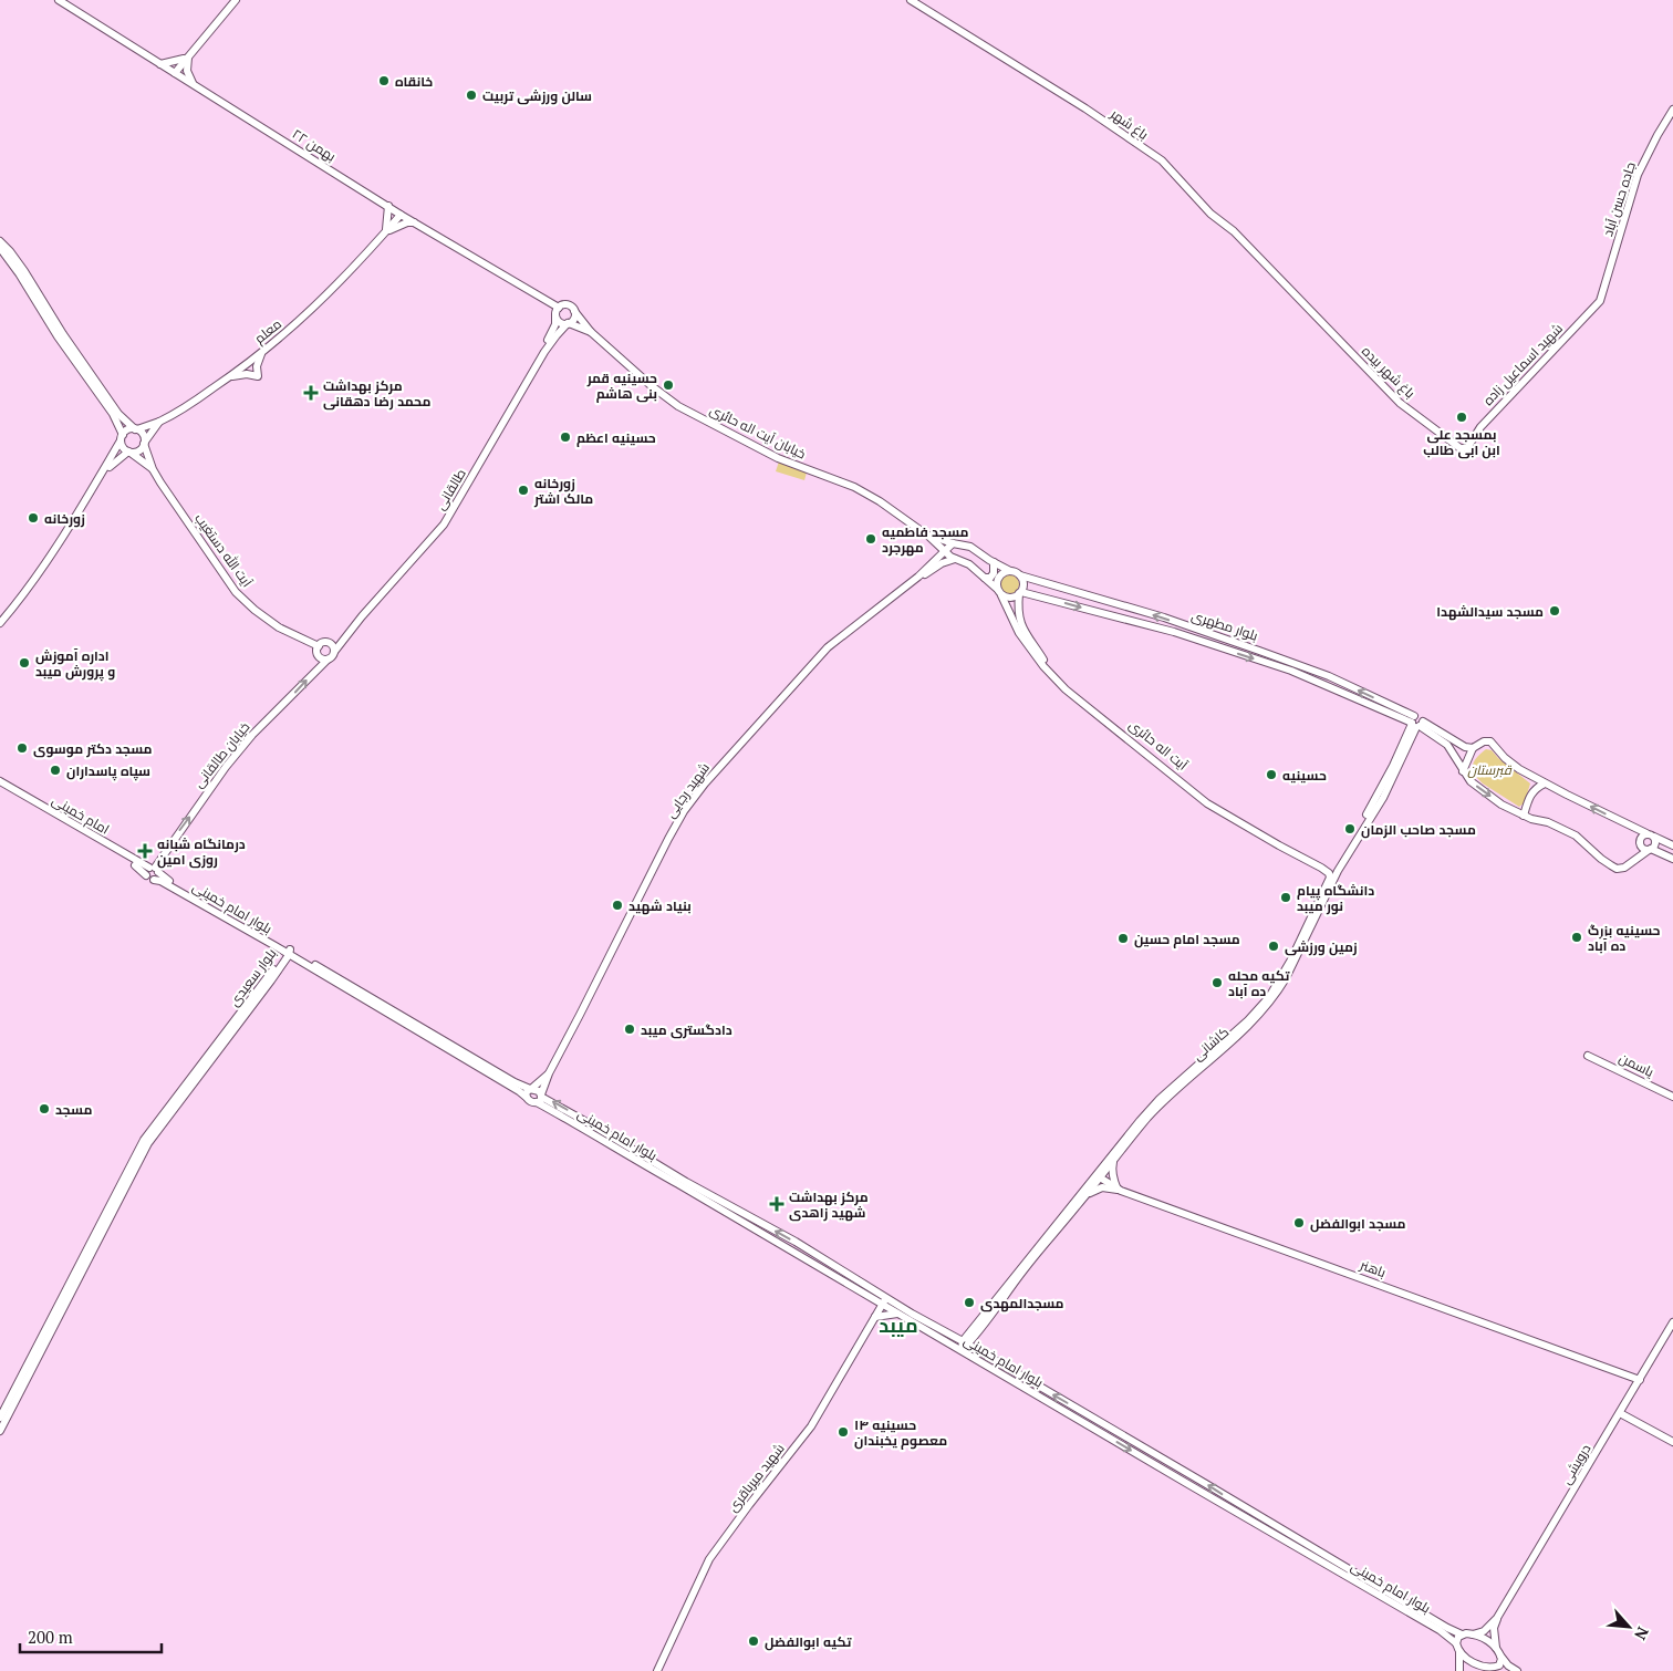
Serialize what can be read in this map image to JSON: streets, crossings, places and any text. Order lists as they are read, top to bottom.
{
  "streets": {
    "main road": [
      "باغ شهر",
      "۲۲ بهمن",
      "جاده حسن آباد",
      "معلم",
      "شهید اسماعیل زاده",
      "باغ شهر بیده",
      "خیابان آیت اله حائری",
      "طالقانی",
      "آیت الله دستغیب",
      "بلوار مطهری",
      "آیت اله حائری",
      "خیابان طالقانی",
      "شهید رجایی",
      "امام خمینی",
      "بلوار امام خمینی",
      "بلوار سعیدی",
      "کاشانی",
      "یاسمن",
      "باهنر",
      "درویشی",
      "شهید میرباقری"
    ]
  },
  "crossings": [
    ["باغ شهر", "باغ شهر بیده"],
    ["۲۲ بهمن", "معلم"],
    ["۲۲ بهمن", "طالقانی"],
    ["جاده حسن آباد", "شهید اسماعیل زاده"],
    ["شهید اسماعیل زاده", "باغ شهر بیده"],
    ["خیابان آیت اله حائری", "آیت اله حائری"],
    ["طالقانی", "آیت الله دستغیب"],
    ["طالقانی", "خیابان طالقانی"],
    ["آیت الله دستغیب", "خیابان طالقانی"],
    ["بلوار مطهری", "آیت اله حائری"],
    ["بلوار مطهری", "کاشانی"],
    ["آیت اله حائری", "کاشانی"],
    ["خیابان طالقانی", "امام خمینی"],
    ["خیابان طالقانی", "بلوار امام خمینی"],
    ["امام خمینی", "بلوار امام خمینی"],
    ["بلوار امام خمینی", "بلوار سعیدی"],
    ["بلوار امام خمینی", "کاشانی"],
    ["بلوار امام خمینی", "شهید میرباقری"],
    ["کاشانی", "باهنر"],
    ["باهنر", "درویشی"]
  ],
  "one_way": ["خیابان طالقانی"],
  "districts": ["میبد"],
  "parks": ["قبرستان"],
  "places": {
    "other": [
      "خانقاه",
      "سالن ورزشی تربیت",
      "حسینیه قمر بنی هاشم",
      "بمسجد علی ابن ابی طالب",
      "حسینیه اعظم",
      "زورخانه مالک اشتر",
      "زورخانه",
      "مسجد فاطمیه مهرجرد",
      "مسجد سیدالشهدا",
      "اداره آموزش و پرورش میبد",
      "مسجد دکتر موسوی",
      "سپاه پاسداران",
      "حسینیه",
      "مسجد صاحب الزمان",
      "دانشگاه پیام نور میبد",
      "بنیاد شهید",
      "حسینیه بزرگ ده آباد",
      "مسجد امام حسین",
      "زمین ورزشی",
      "تکیه محله ده آباد",
      "دادگستری میبد",
      "مسجد",
      "مسجد ابوالفضل",
      "مسجدالمهدی",
      "حسینیه ۱۴ معصوم یخبندان",
      "تکیه ابوالفضل"
    ],
    "health": ["مرکز بهداشت محمد رضا دهقانی", "درمانگاه شبانه روزی امین", "مرکز بهداشت شهید زاهدی"]
  },
  "scale_bar": "200 m",
  "north": "bottom right"
}
